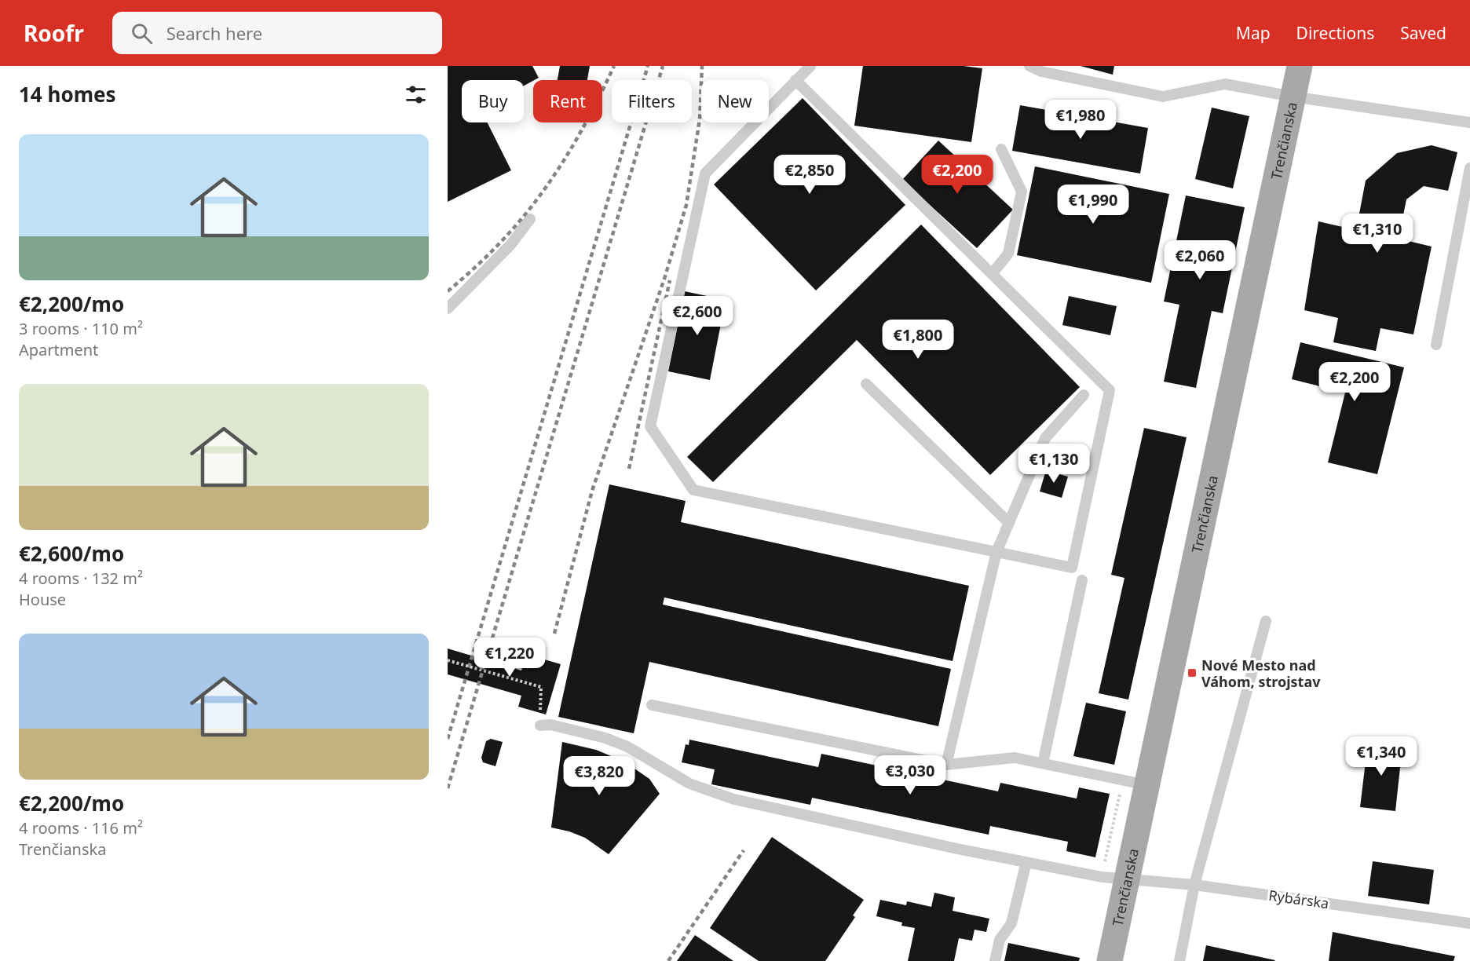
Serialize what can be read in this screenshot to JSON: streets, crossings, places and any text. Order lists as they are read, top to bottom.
{
  "streets": {
    "main road": ["Trenčianska"],
    "lane": ["Rybárska"]
  },
  "crossings": [
    ["Trenčianska", "Rybárska"]
  ],
  "places": {
    "transit": ["Nové Mesto nad Váhom, strojstav"]
  },
  "page": {
    "header": "Roofr",
    "search": "Search here",
    "nav": ["Map", "Directions", "Saved"],
    "heading": "14 homes",
    "chip": [
      "Buy",
      "Rent",
      "Filters",
      "New"
    ],
    "price": [
      "€1,980",
      "€2,850",
      "€2,200",
      "€1,990",
      "€1,310",
      "€2,060",
      "€2,600",
      "€1,800",
      "€2,200",
      "€1,130",
      "€1,220",
      "€1,340",
      "€3,030",
      "€3,820"
    ],
    "list": [
      {
        "name": "€2,200/mo",
        "note": "3 rooms · 110 m² · Apartment"
      },
      {
        "name": "€2,600/mo",
        "note": "4 rooms · 132 m² · House"
      },
      {
        "name": "€2,200/mo",
        "note": "4 rooms · 116 m² · Trenčianska"
      }
    ]
  }
}
